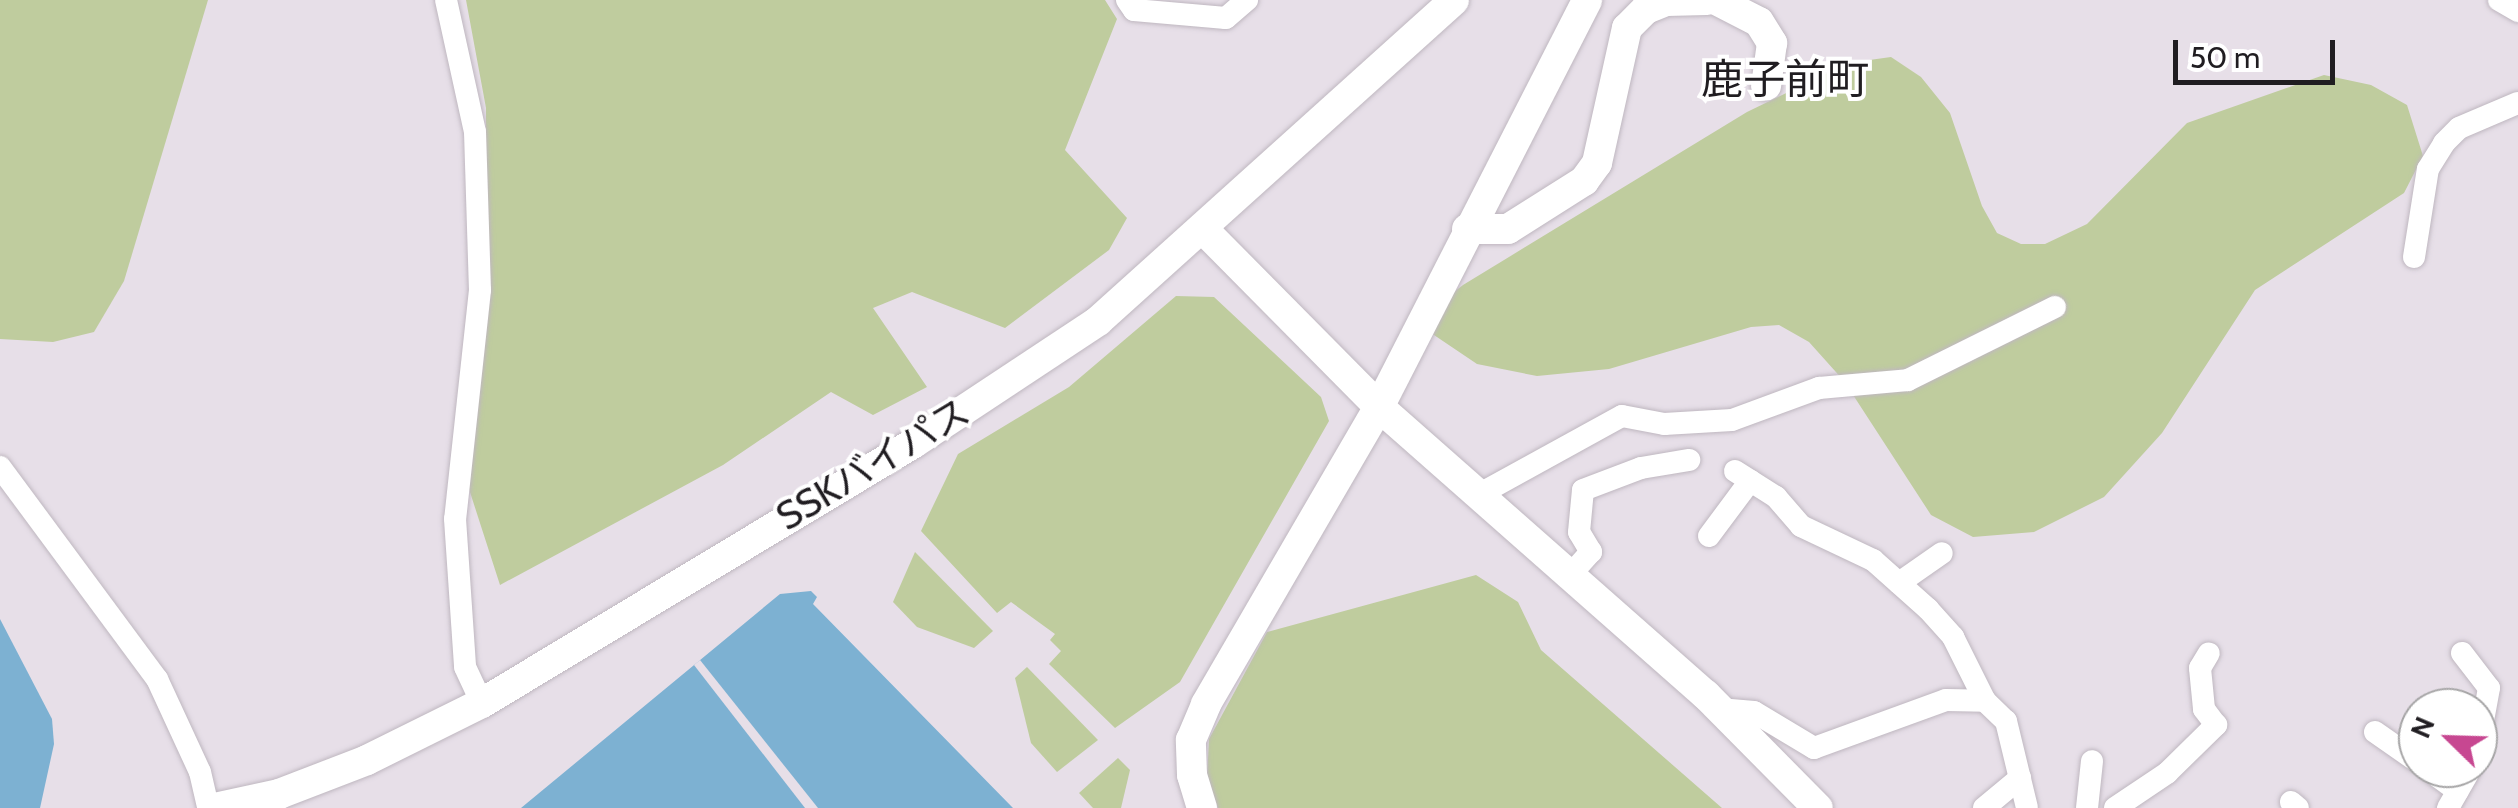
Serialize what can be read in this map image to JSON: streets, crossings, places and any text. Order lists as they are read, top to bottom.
{
  "streets": {
    "street": ["SSKバイパス"]
  },
  "districts": ["鹿子前町"],
  "scale_bar": "50 m",
  "north": "top left"
}
